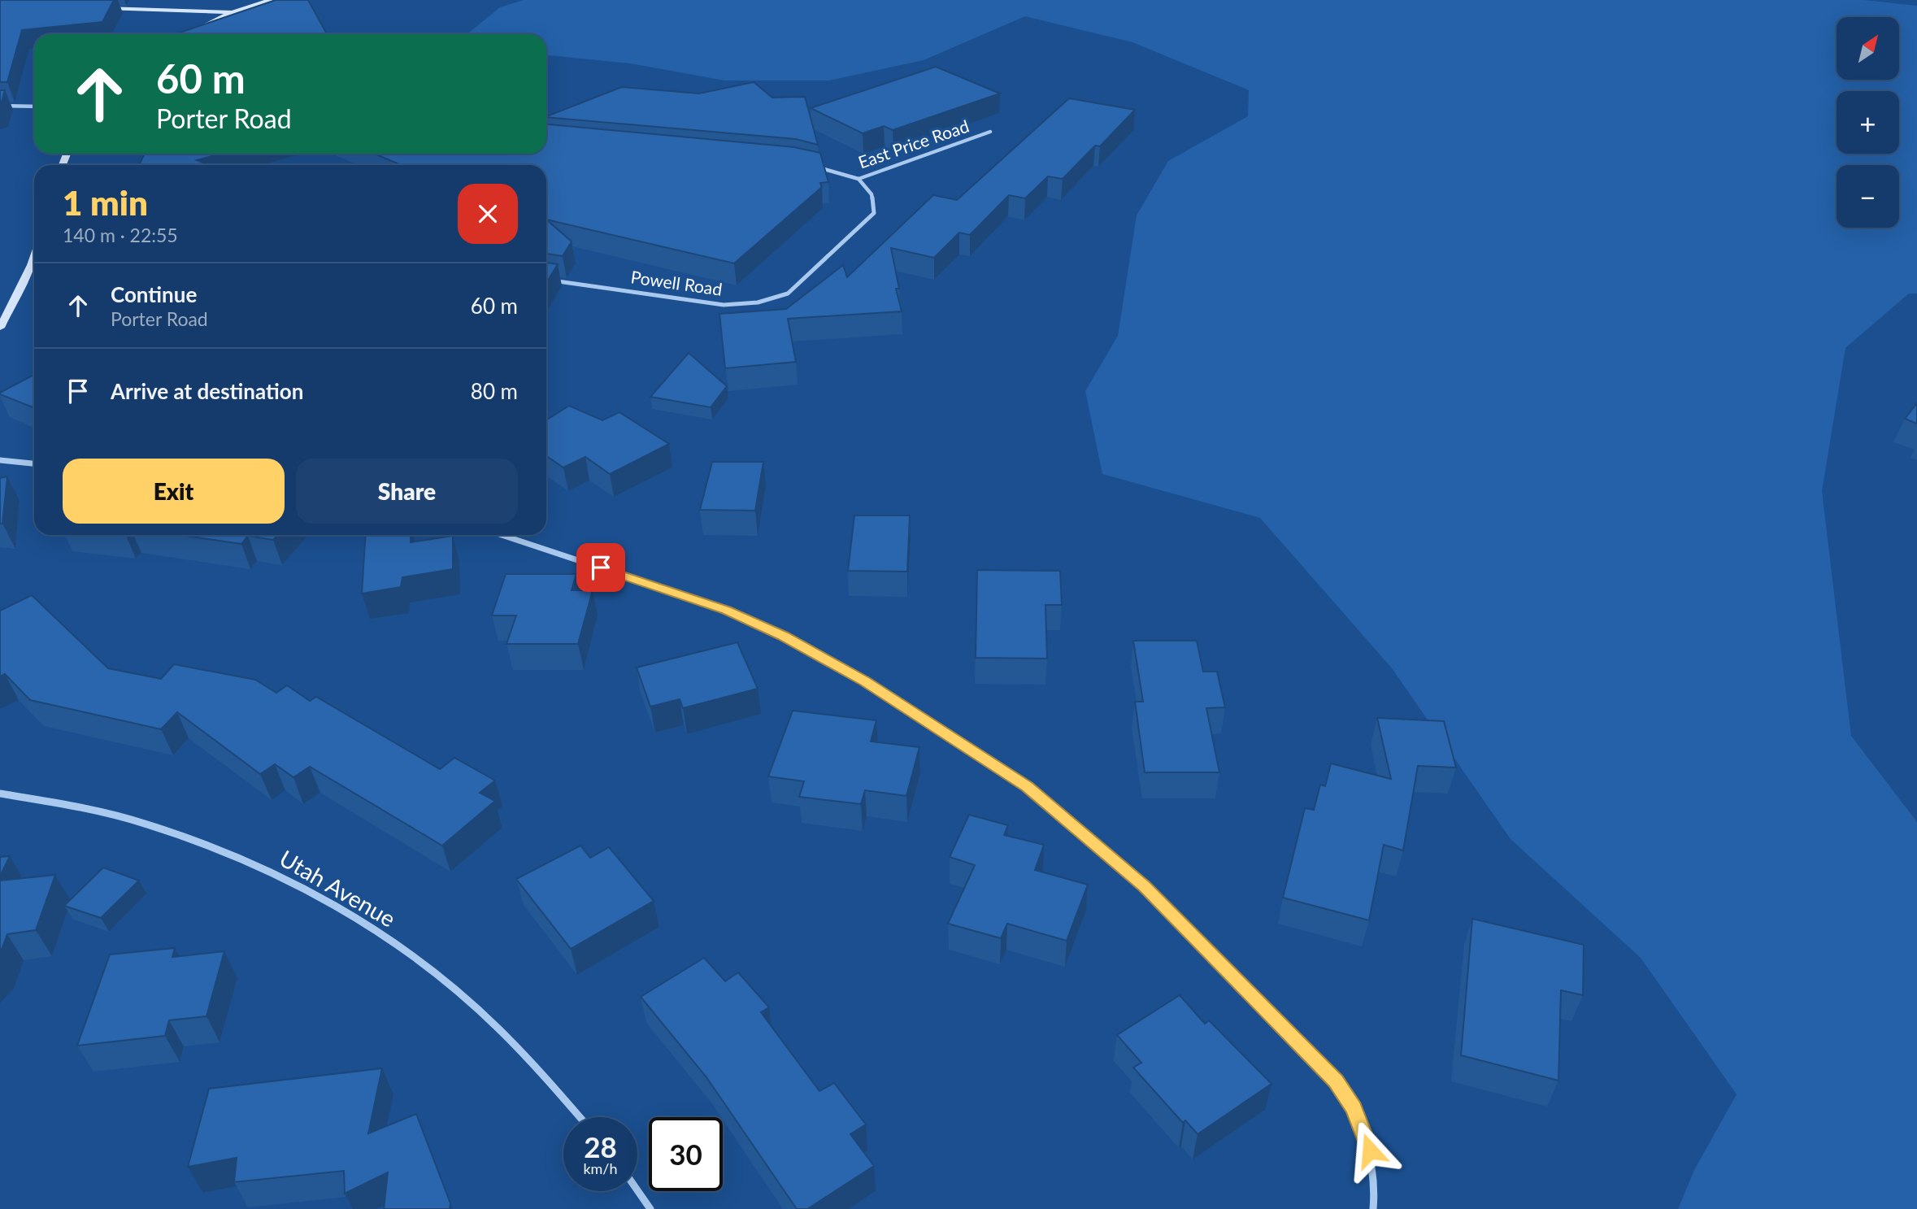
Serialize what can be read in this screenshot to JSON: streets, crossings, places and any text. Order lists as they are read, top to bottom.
{
  "streets": {
    "street": ["East Price Road", "Powell Road", "Utah Avenue"]
  },
  "crossings": [
    ["East Price Road", "Powell Road"]
  ],
  "north": "top right",
  "page": {
    "map_buttons": ["+", "−"],
    "turn": ["60 m", "Porter Road"],
    "heading": ["1 min", "140 m · 22:55"],
    "list": [
      {
        "name": "Continue",
        "note": "Porter Road",
        "value": "60 m"
      },
      {
        "name": "Arrive at destination",
        "value": "80 m"
      }
    ],
    "buttons": ["Exit", "Share"],
    "speed": "28 km/h",
    "limit": "30"
  }
}
